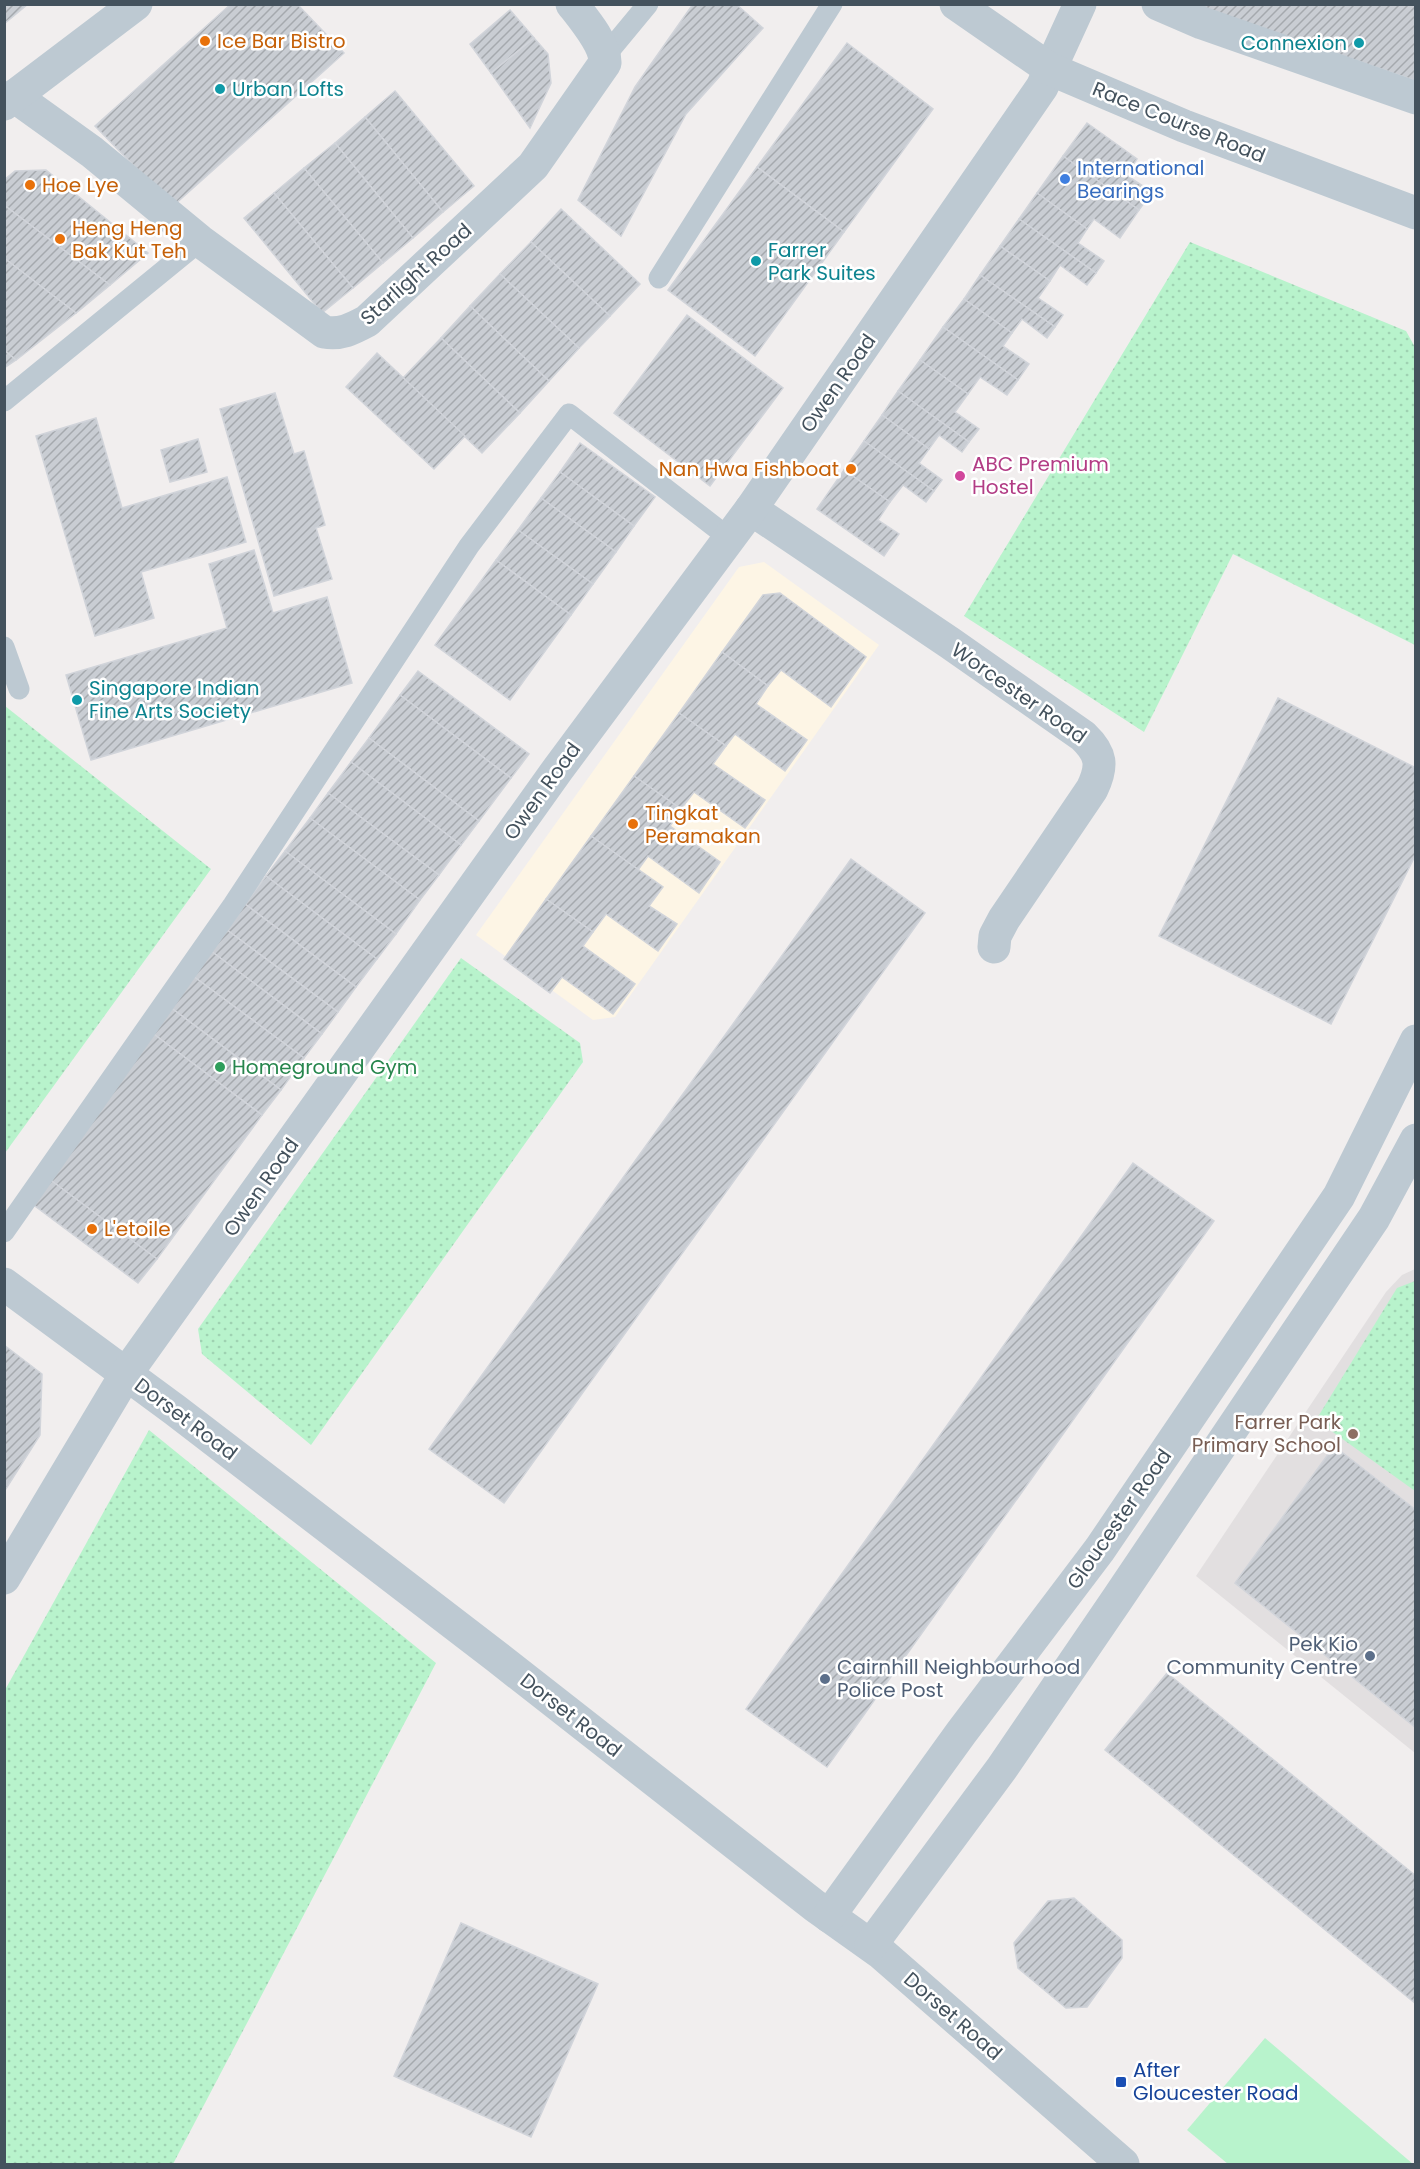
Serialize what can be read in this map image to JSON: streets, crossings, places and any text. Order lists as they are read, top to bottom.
{
  "streets": {
    "street": [
      "Race Course Road",
      "Starlight Road",
      "Owen Road",
      "Worcester Road",
      "Dorset Road",
      "Gloucester Road"
    ]
  },
  "crossings": [
    ["Race Course Road", "Owen Road"],
    ["Owen Road", "Worcester Road"],
    ["Owen Road", "Dorset Road"],
    ["Dorset Road", "Gloucester Road"]
  ],
  "places": {
    "other": [
      "Ice Bar Bistro",
      "Connexion",
      "Urban Lofts",
      "International Bearings",
      "Hoe Lye",
      "Heng Heng Bak Kut Teh",
      "Farrer Park Suites",
      "Nan Hwa Fishboat",
      "ABC Premium Hostel",
      "Singapore Indian Fine Arts Society",
      "Tingkat Peramakan",
      "Homeground Gym",
      "L'etoile",
      "Farrer Park Primary School",
      "Pek Kio Community Centre",
      "Cairnhill Neighbourhood Police Post"
    ],
    "transit": ["After Gloucester Road"]
  }
}
